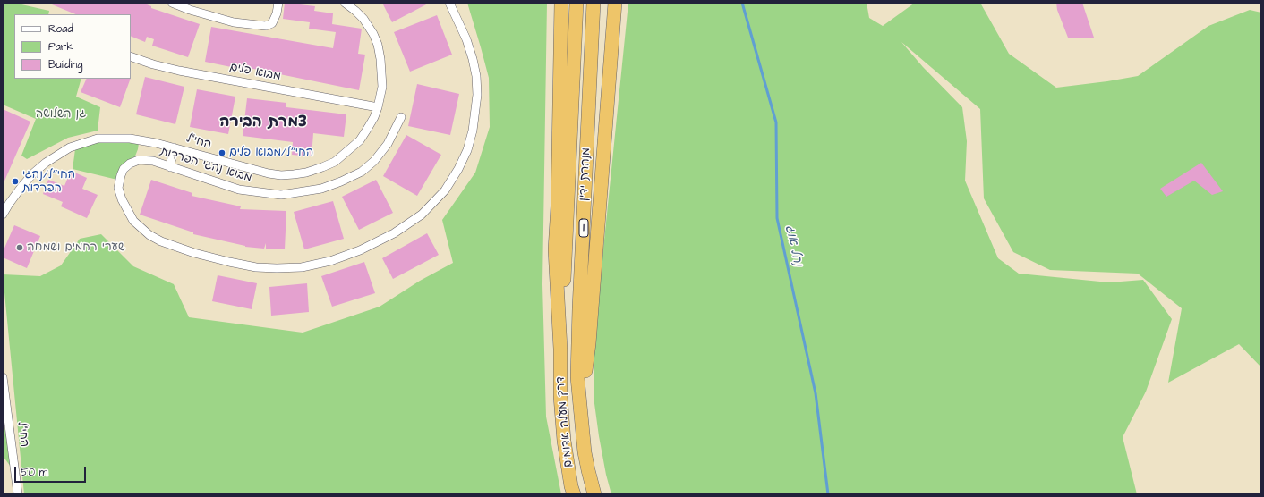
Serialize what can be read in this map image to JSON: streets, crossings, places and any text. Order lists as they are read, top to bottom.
{
  "streets": {
    "highway": ["מנהרת ידין", "1", "דרך מעלה אדומים"],
    "street": ["מבוא פלים", "החי\"ל", "מבוא נהגי הפרדות"]
  },
  "crossings": [
    ["מבוא פלים", "החי\"ל"],
    ["מנהרת ידין", "דרך מעלה אדומים"]
  ],
  "districts": ["צמרת הבירה"],
  "water": ["נחל אוג"],
  "parks": ["גן השלושה"],
  "places": ["החי״ל/מבוא פלים", "החי״ל/נהגי הפרדות", "שערי רחמים ושמחה"],
  "legend": ["Road", "Park", "Building"],
  "scale_bar": "50 m"
}
